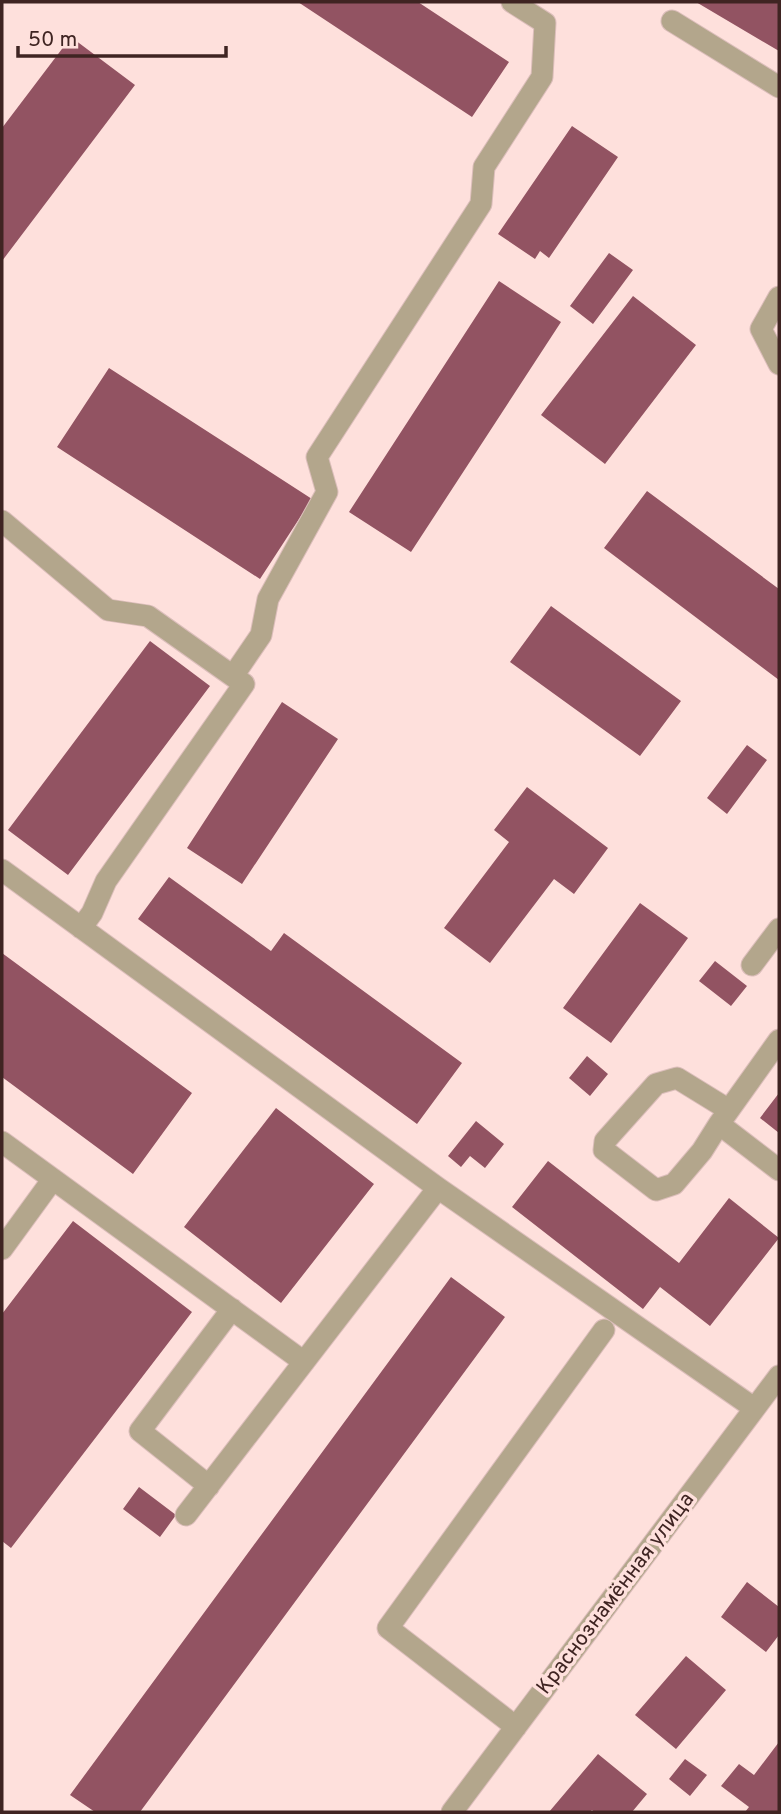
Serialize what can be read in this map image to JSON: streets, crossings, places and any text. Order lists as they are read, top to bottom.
{
  "streets": {
    "street": ["Краснознамённая улица"]
  },
  "scale_bar": "50 m"
}
